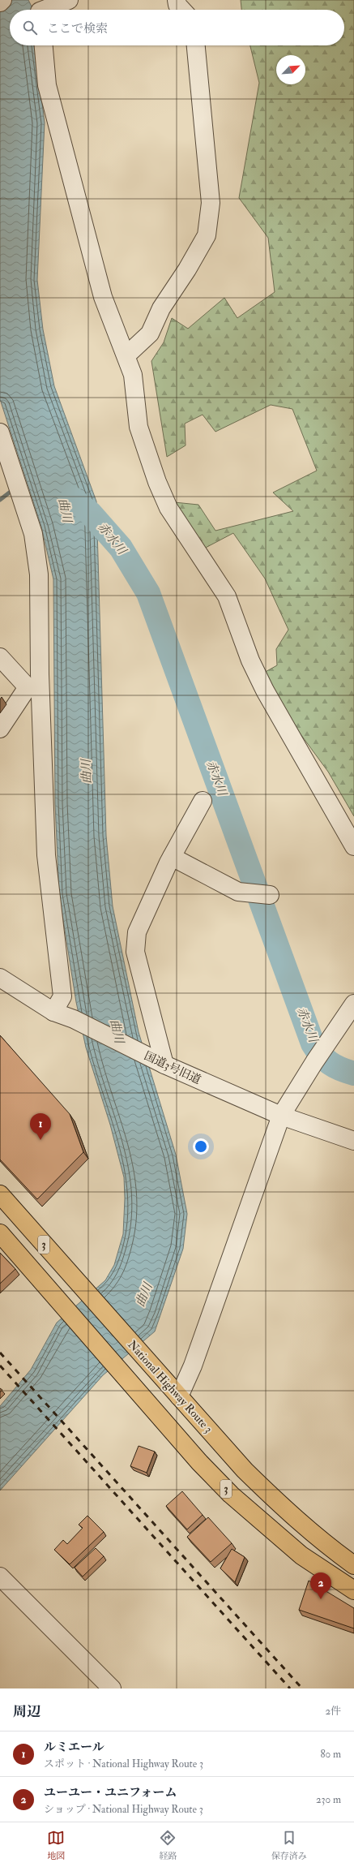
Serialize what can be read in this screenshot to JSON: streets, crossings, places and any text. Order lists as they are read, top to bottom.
{
  "streets": {
    "highway": ["3", "National Highway Route 3"],
    "street": ["国道3号旧道"]
  },
  "water": ["曲川", "赤水川"],
  "north": "top right",
  "page": {
    "search": "ここで検索",
    "pins": ["1", "2"],
    "heading": ["周辺", "2件"],
    "list": [
      {
        "mark": "1",
        "name": "ルミエール",
        "note": "スポット · National Highway Route 3",
        "value": "80 m"
      },
      {
        "mark": "2",
        "name": "ユーユー・ユニフォーム",
        "note": "ショップ · National Highway Route 3",
        "value": "230 m"
      }
    ],
    "nav": ["地図", "経路", "保存済み"]
  }
}
